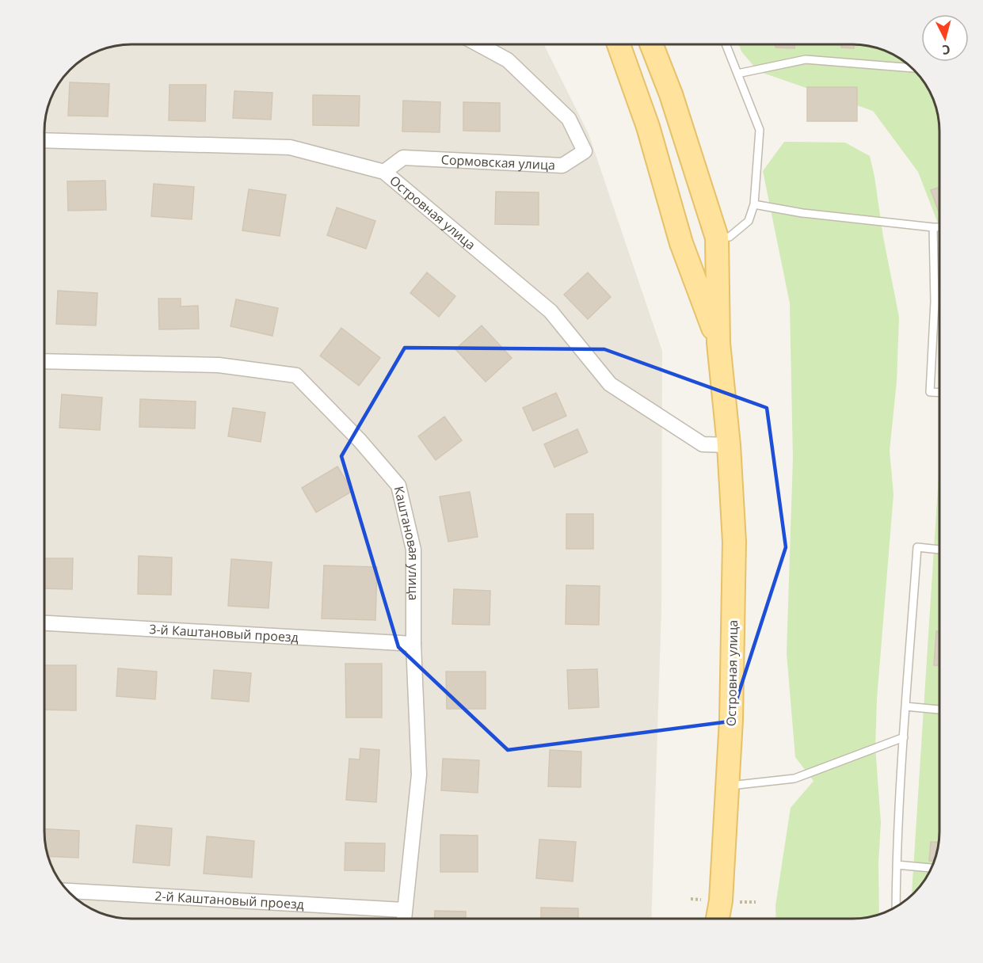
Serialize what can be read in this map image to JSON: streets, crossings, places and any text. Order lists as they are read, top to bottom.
{
  "streets": {
    "main road": ["Островная улица"],
    "street": [
      "Сормовская улица",
      "Каштановая улица",
      "3-й Каштановый проезд",
      "2-й Каштановый проезд"
    ]
  },
  "crossings": [
    ["Сормовская улица", "Островная улица"],
    ["Каштановая улица", "3-й Каштановый проезд"],
    ["Каштановая улица", "2-й Каштановый проезд"]
  ],
  "north": "bottom"
}
